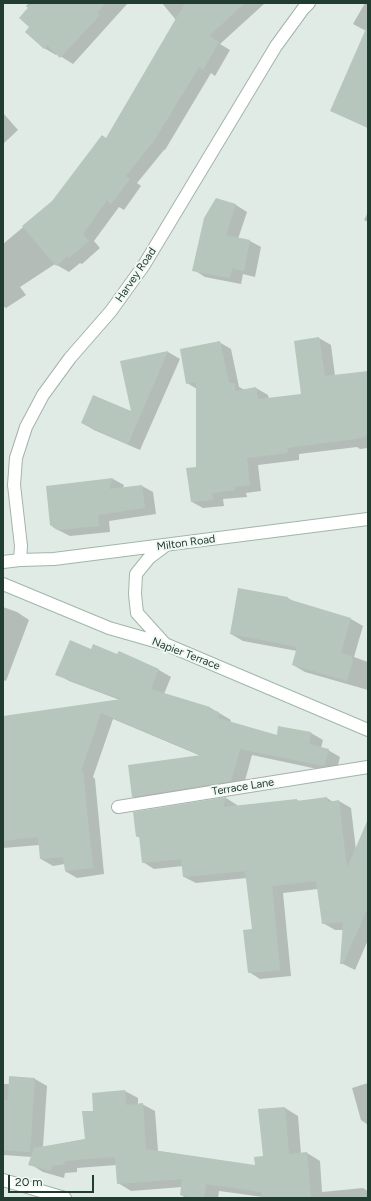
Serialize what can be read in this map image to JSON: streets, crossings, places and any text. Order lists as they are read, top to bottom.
{
  "streets": {
    "street": [
      "Harvey Road",
      "Milton Road",
      "Napier Terrace",
      "Terrace Lane"
    ]
  },
  "crossings": [
    ["Harvey Road", "Milton Road"]
  ],
  "scale_bar": "20 m"
}
